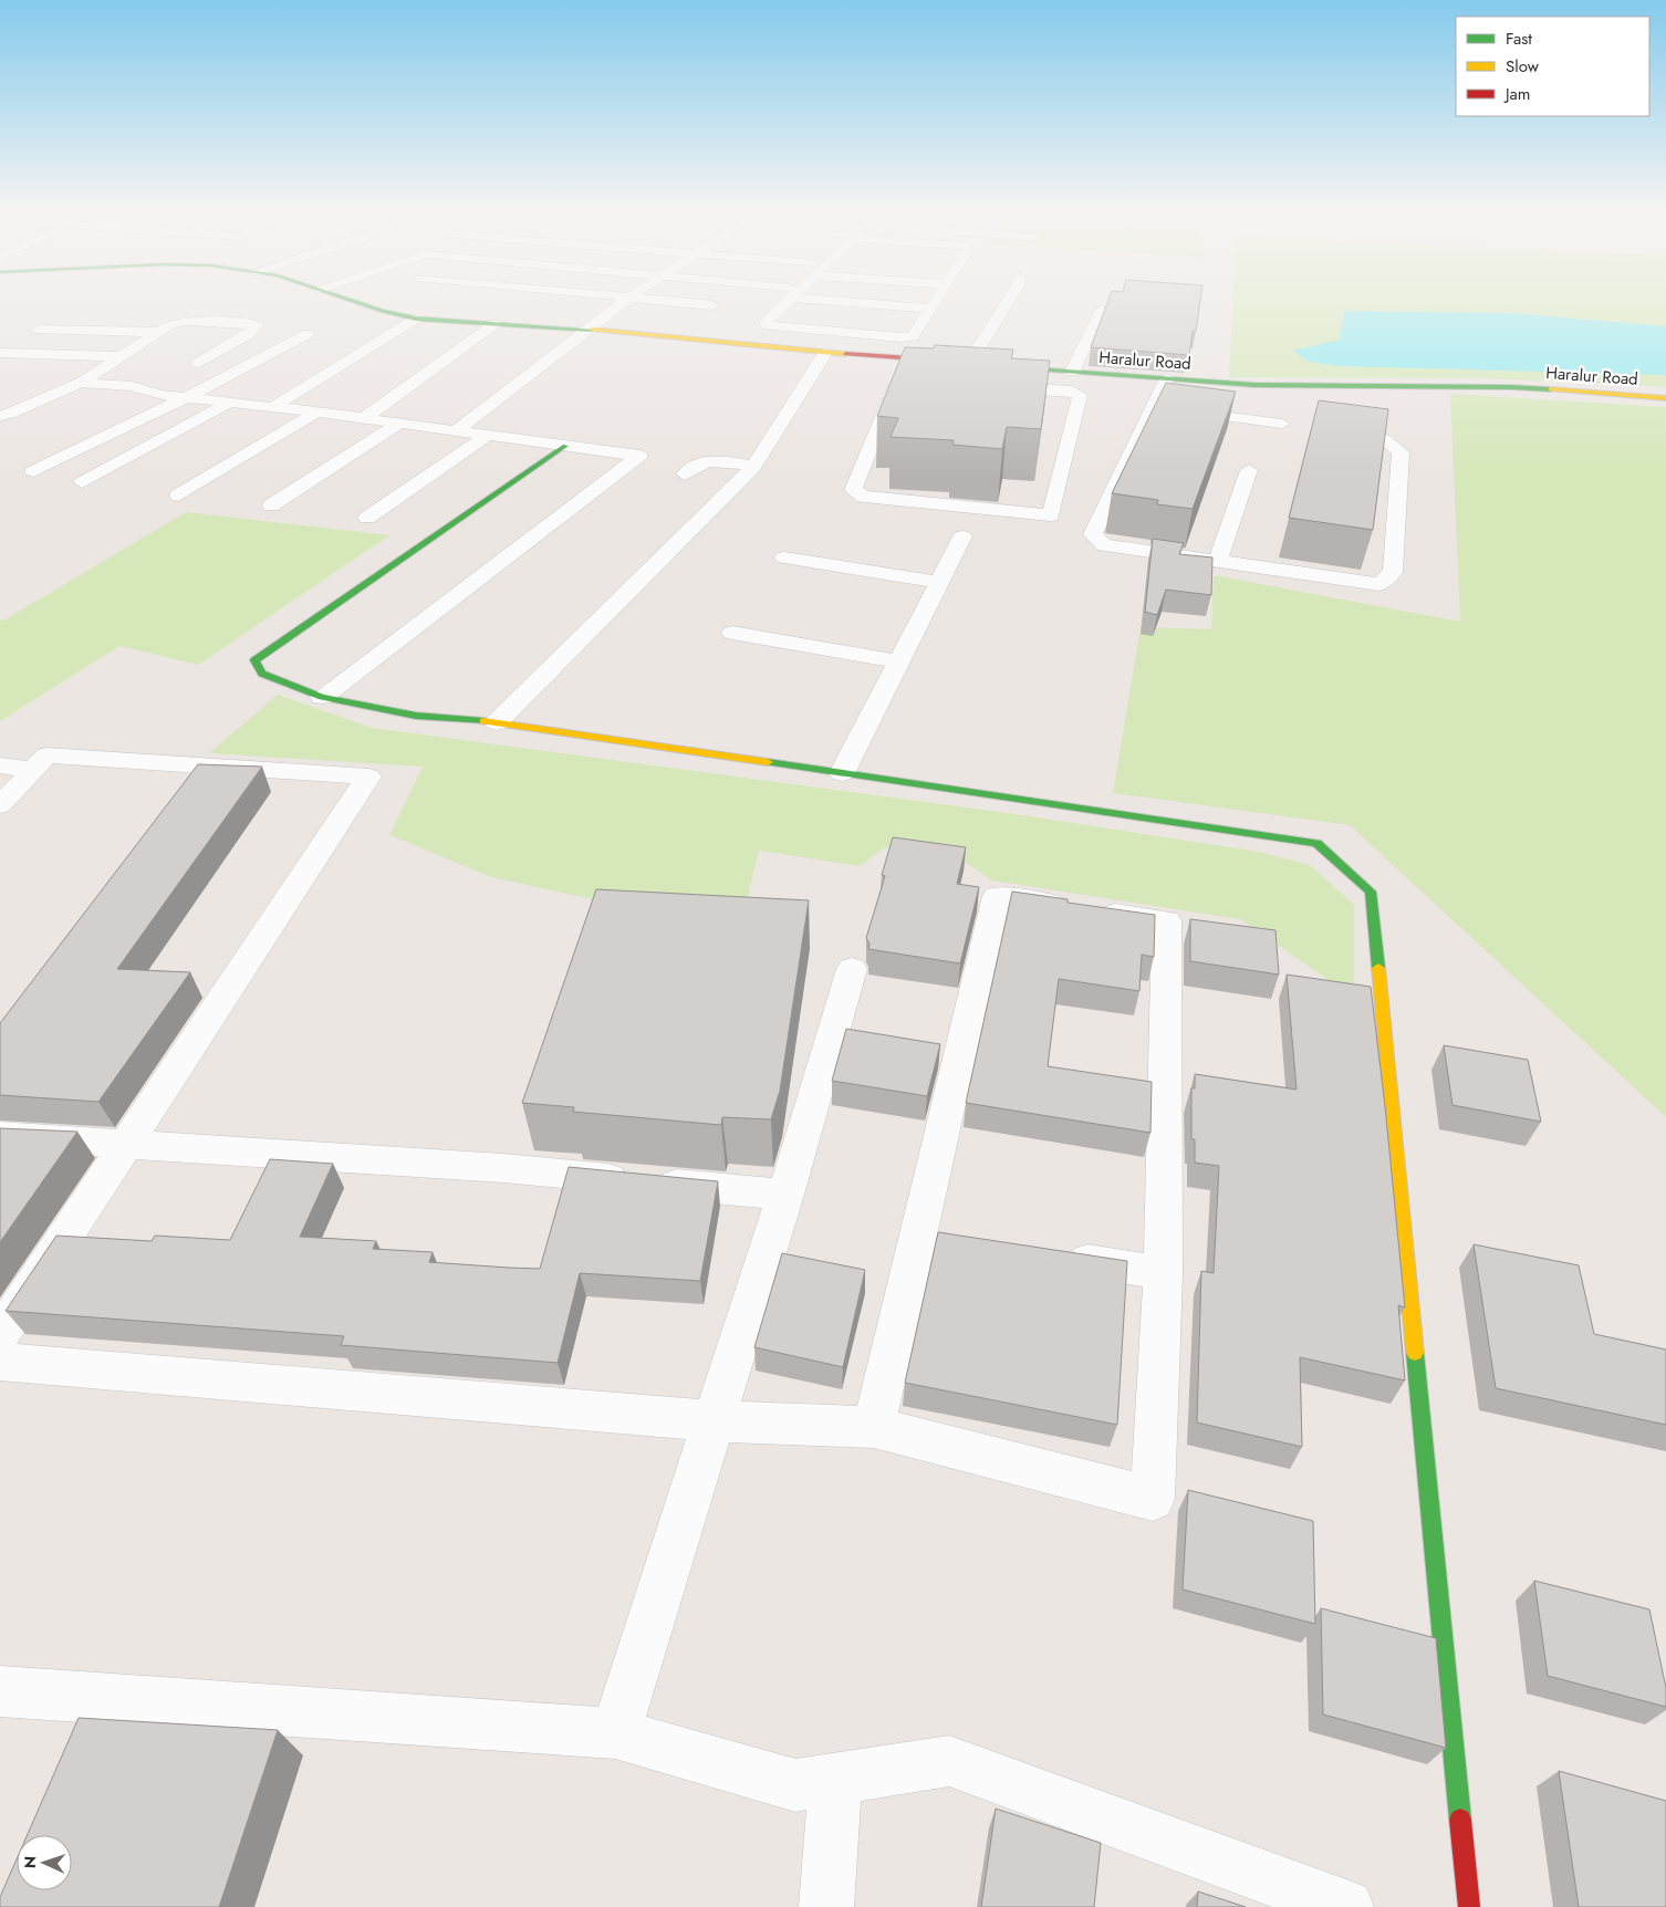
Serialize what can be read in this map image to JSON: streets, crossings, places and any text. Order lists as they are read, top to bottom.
{
  "streets": {
    "street": ["Haralur Road"]
  },
  "legend": ["Fast", "Slow", "Jam"],
  "north": "left"
}
